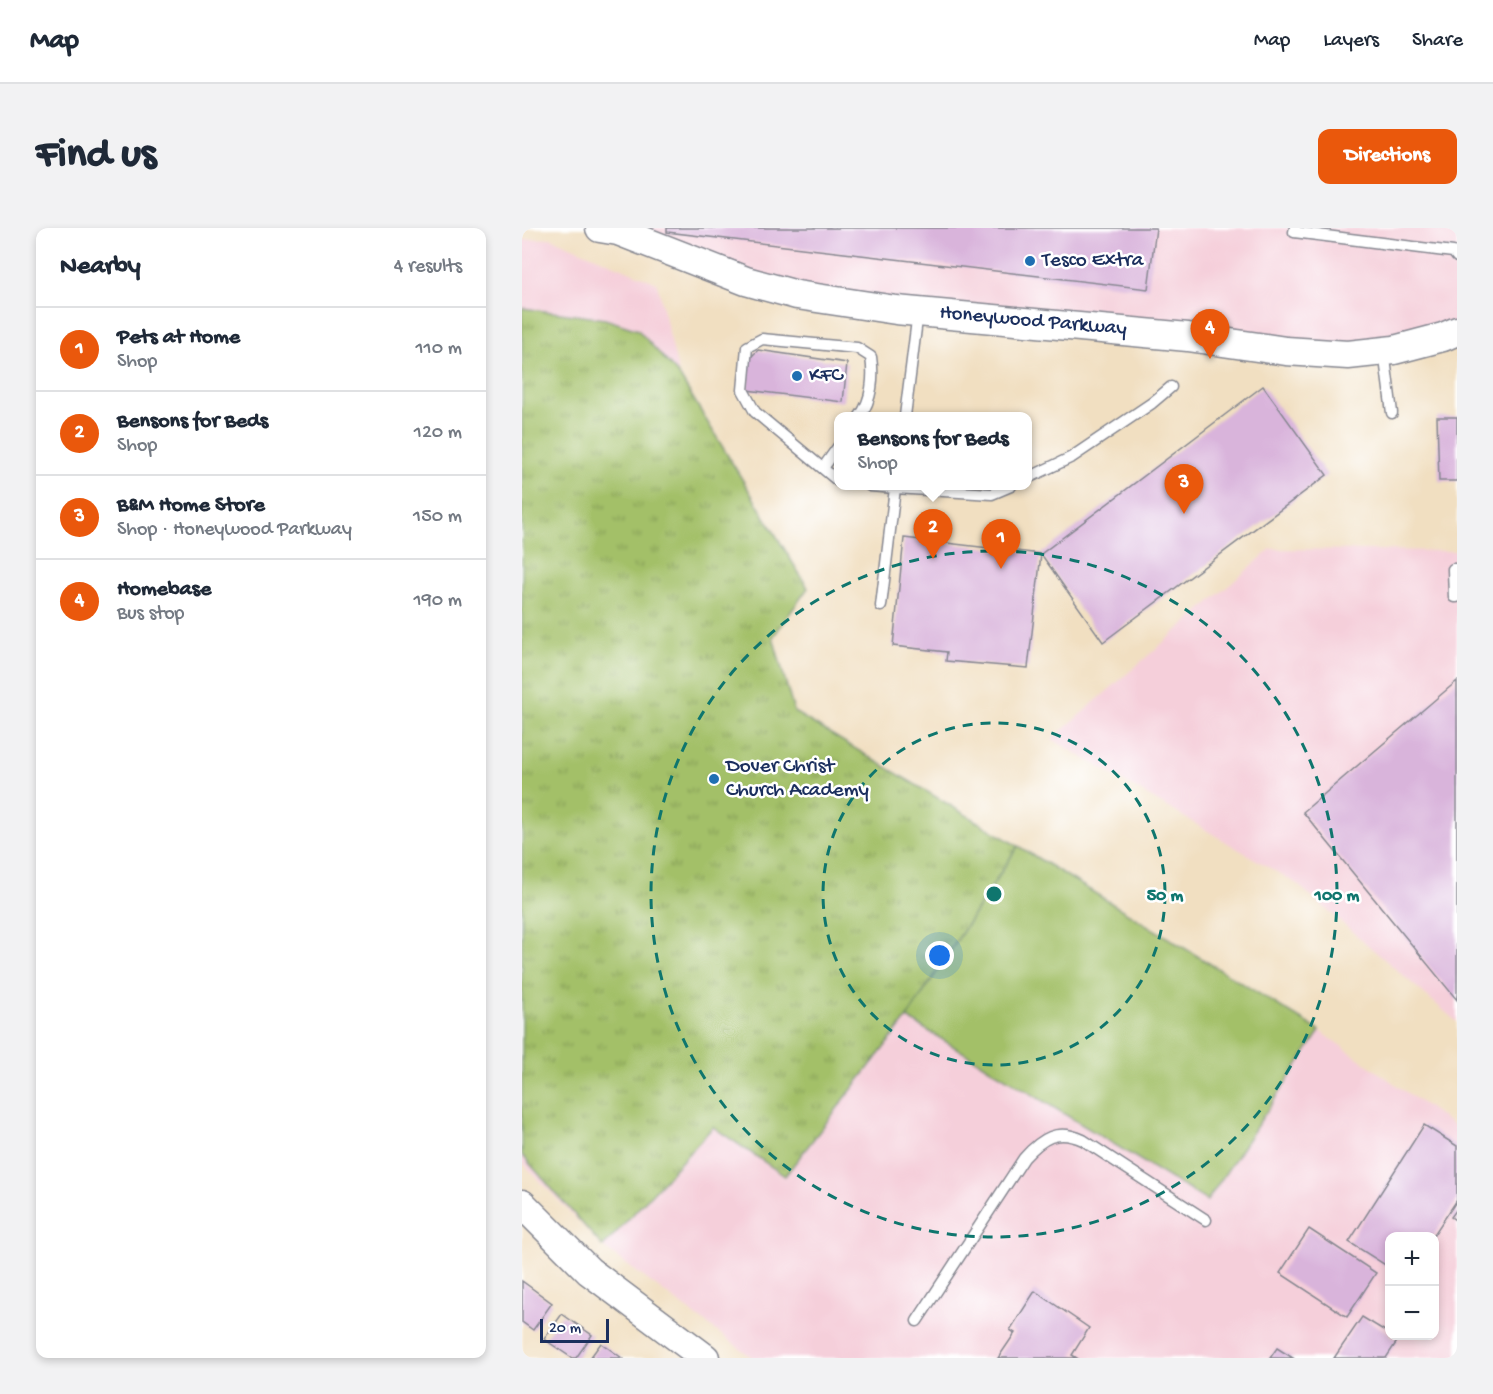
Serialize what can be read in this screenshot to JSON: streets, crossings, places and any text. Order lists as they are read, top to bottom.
{
  "streets": {
    "street": ["Honeywood Parkway"]
  },
  "places": ["Tesco Extra", "KFC", "Dover Christ Church Academy"],
  "scale_bar": "20 m",
  "page": {
    "header": "Map",
    "nav": ["Map", "Layers", "Share"],
    "buttons": "Directions",
    "title": "Find us",
    "heading": ["Nearby", "4 results"],
    "list": [
      {
        "mark": "1",
        "name": "Pets at Home",
        "note": "Shop",
        "value": "110 m"
      },
      {
        "mark": "2",
        "name": "Bensons for Beds",
        "note": "Shop",
        "value": "120 m"
      },
      {
        "mark": "3",
        "name": "B&M Home Store",
        "note": "Shop · Honeywood Parkway",
        "value": "150 m"
      },
      {
        "mark": "4",
        "name": "Homebase",
        "note": "Bus stop",
        "value": "190 m"
      }
    ],
    "pins": [
      "4",
      "3",
      "2",
      "1"
    ],
    "popup": ["Bensons for Beds", "Shop"],
    "map_buttons": ["+", "−"],
    "scale": "20 m"
  },
  "rings": ["50 m", "100 m"]
}
